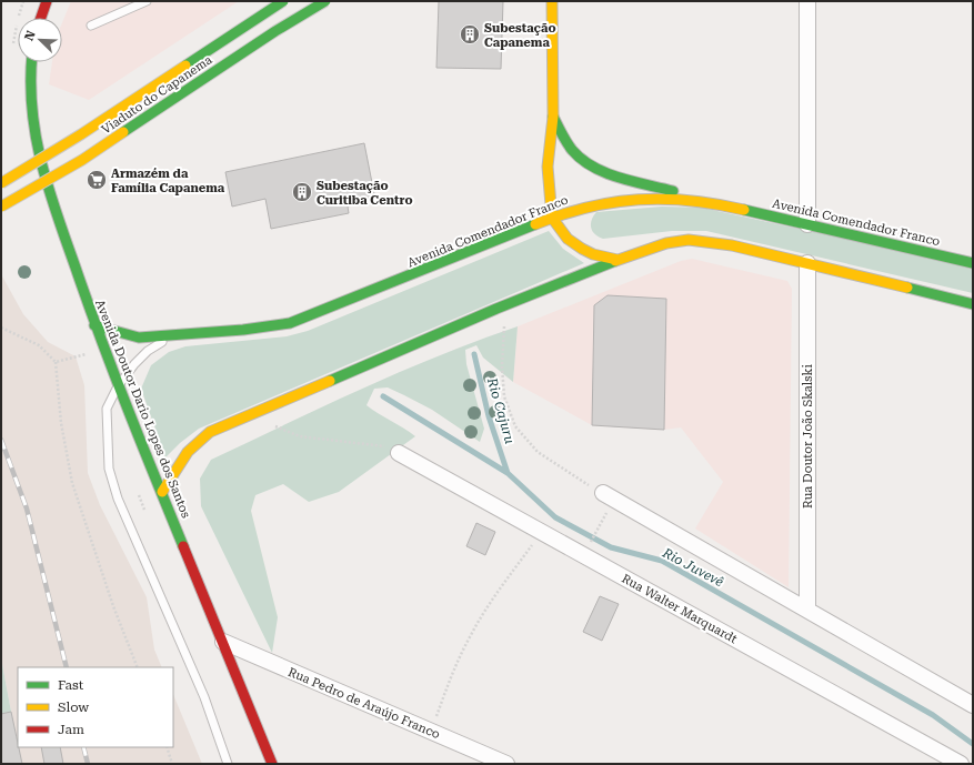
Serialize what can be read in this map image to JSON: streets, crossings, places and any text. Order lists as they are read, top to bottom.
{
  "streets": {
    "main road": ["Viaduto do Capanema", "Avenida Comendador Franco", "Avenida Doutor Dario Lopes dos Santos"],
    "street": ["Rua Doutor João Skalski", "Rua Walter Marquardt", "Rua Pedro de Araújo Franco"]
  },
  "crossings": [
    ["Avenida Comendador Franco", "Avenida Doutor Dario Lopes dos Santos"],
    ["Avenida Doutor Dario Lopes dos Santos", "Rua Pedro de Araújo Franco"]
  ],
  "water": ["Rio Cajuru", "Rio Juvevê"],
  "places": {
    "building": ["Subestação Capanema", "Subestação Curitiba Centro"],
    "supermarket": ["Armazém da Família Capanema"]
  },
  "legend": ["Fast", "Slow", "Jam"],
  "north": "top left"
}
